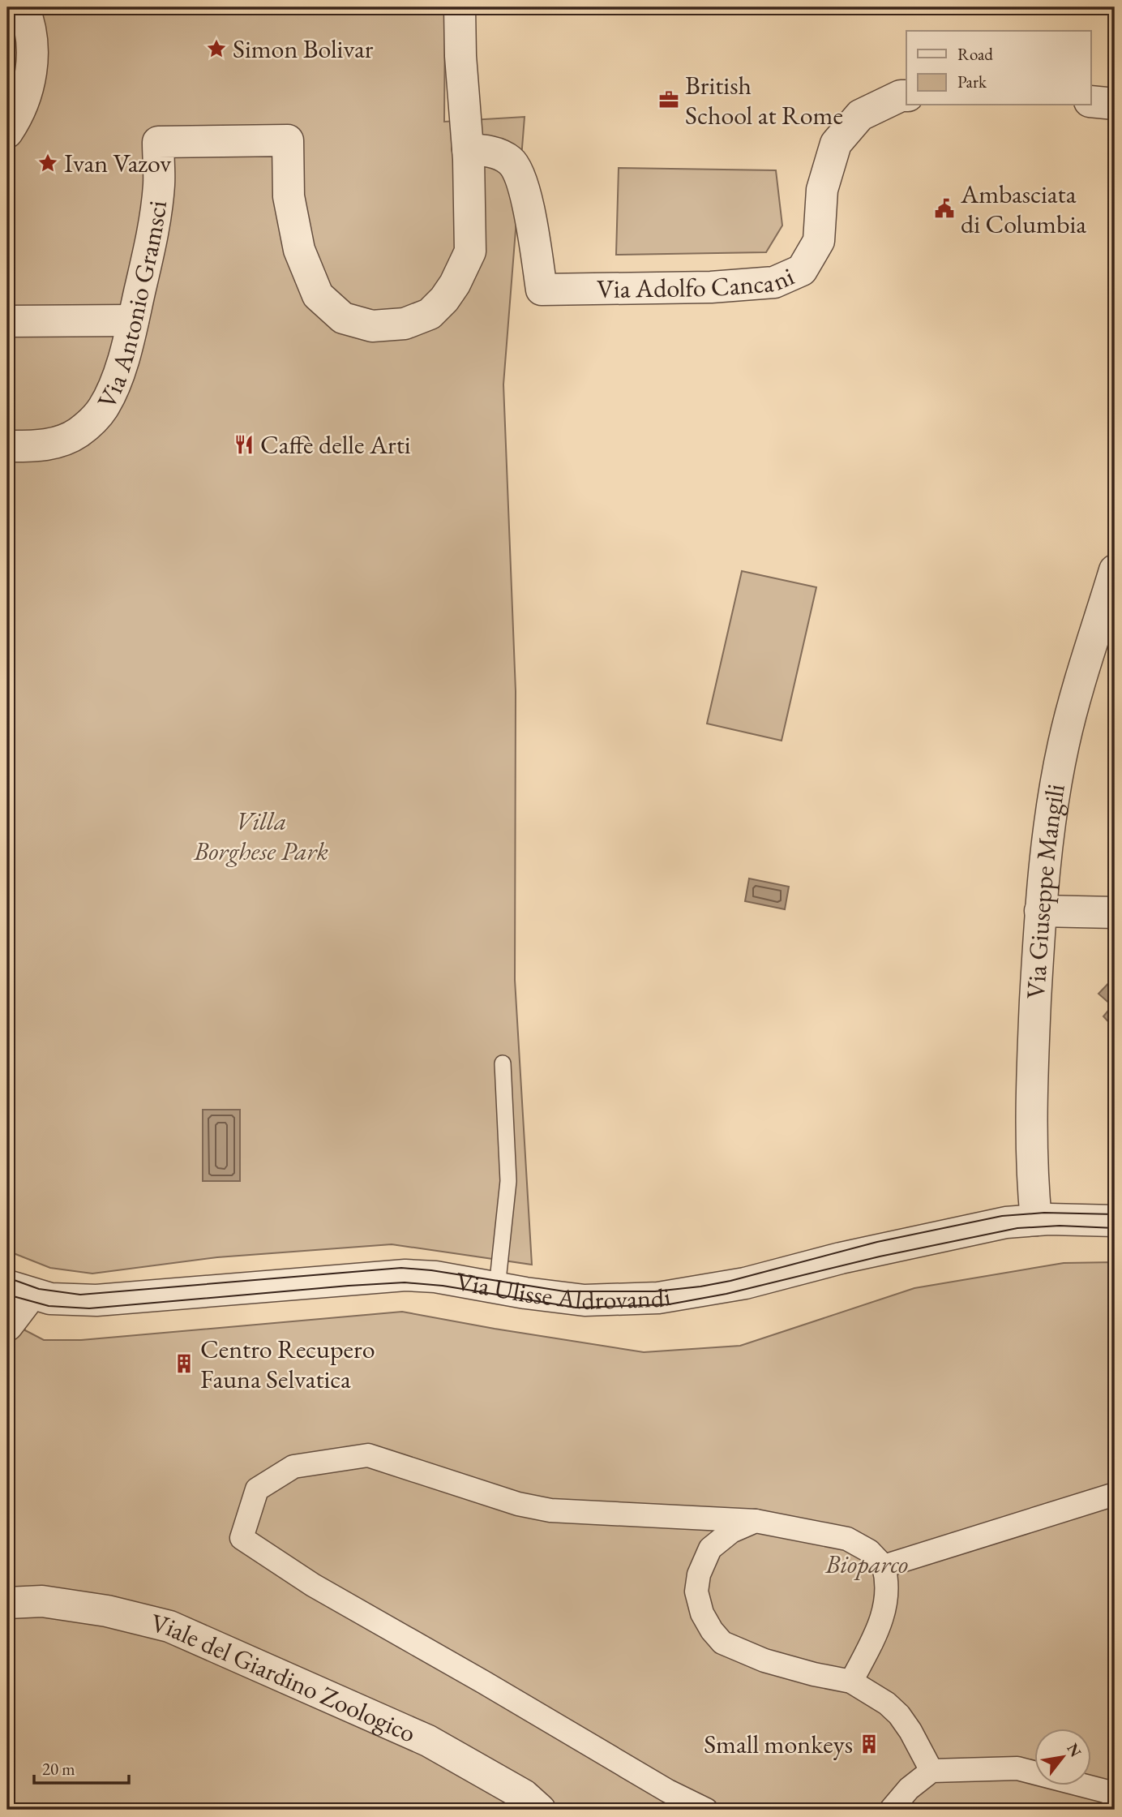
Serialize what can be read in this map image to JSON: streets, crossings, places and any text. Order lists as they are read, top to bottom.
{
  "streets": {
    "street": [
      "Via Adolfo Cancani",
      "Via Antonio Gramsci",
      "Via Giuseppe Mangili",
      "Via Ulisse Aldrovandi",
      "Viale del Giardino Zoologico"
    ]
  },
  "crossings": [
    ["Via Adolfo Cancani", "Via Antonio Gramsci"],
    ["Via Giuseppe Mangili", "Via Ulisse Aldrovandi"]
  ],
  "parks": ["Villa Borghese Park", "Bioparco"],
  "places": {
    "place": ["Simon Bolivar", "Ivan Vazov"],
    "office": ["British School at Rome"],
    "public building": ["Ambasciata di Columbia"],
    "restaurant": ["Caffè delle Arti"],
    "building": ["Centro Recupero Fauna Selvatica", "Small monkeys"]
  },
  "legend": ["Road", "Park"],
  "scale_bar": "20 m",
  "north": "top right"
}
